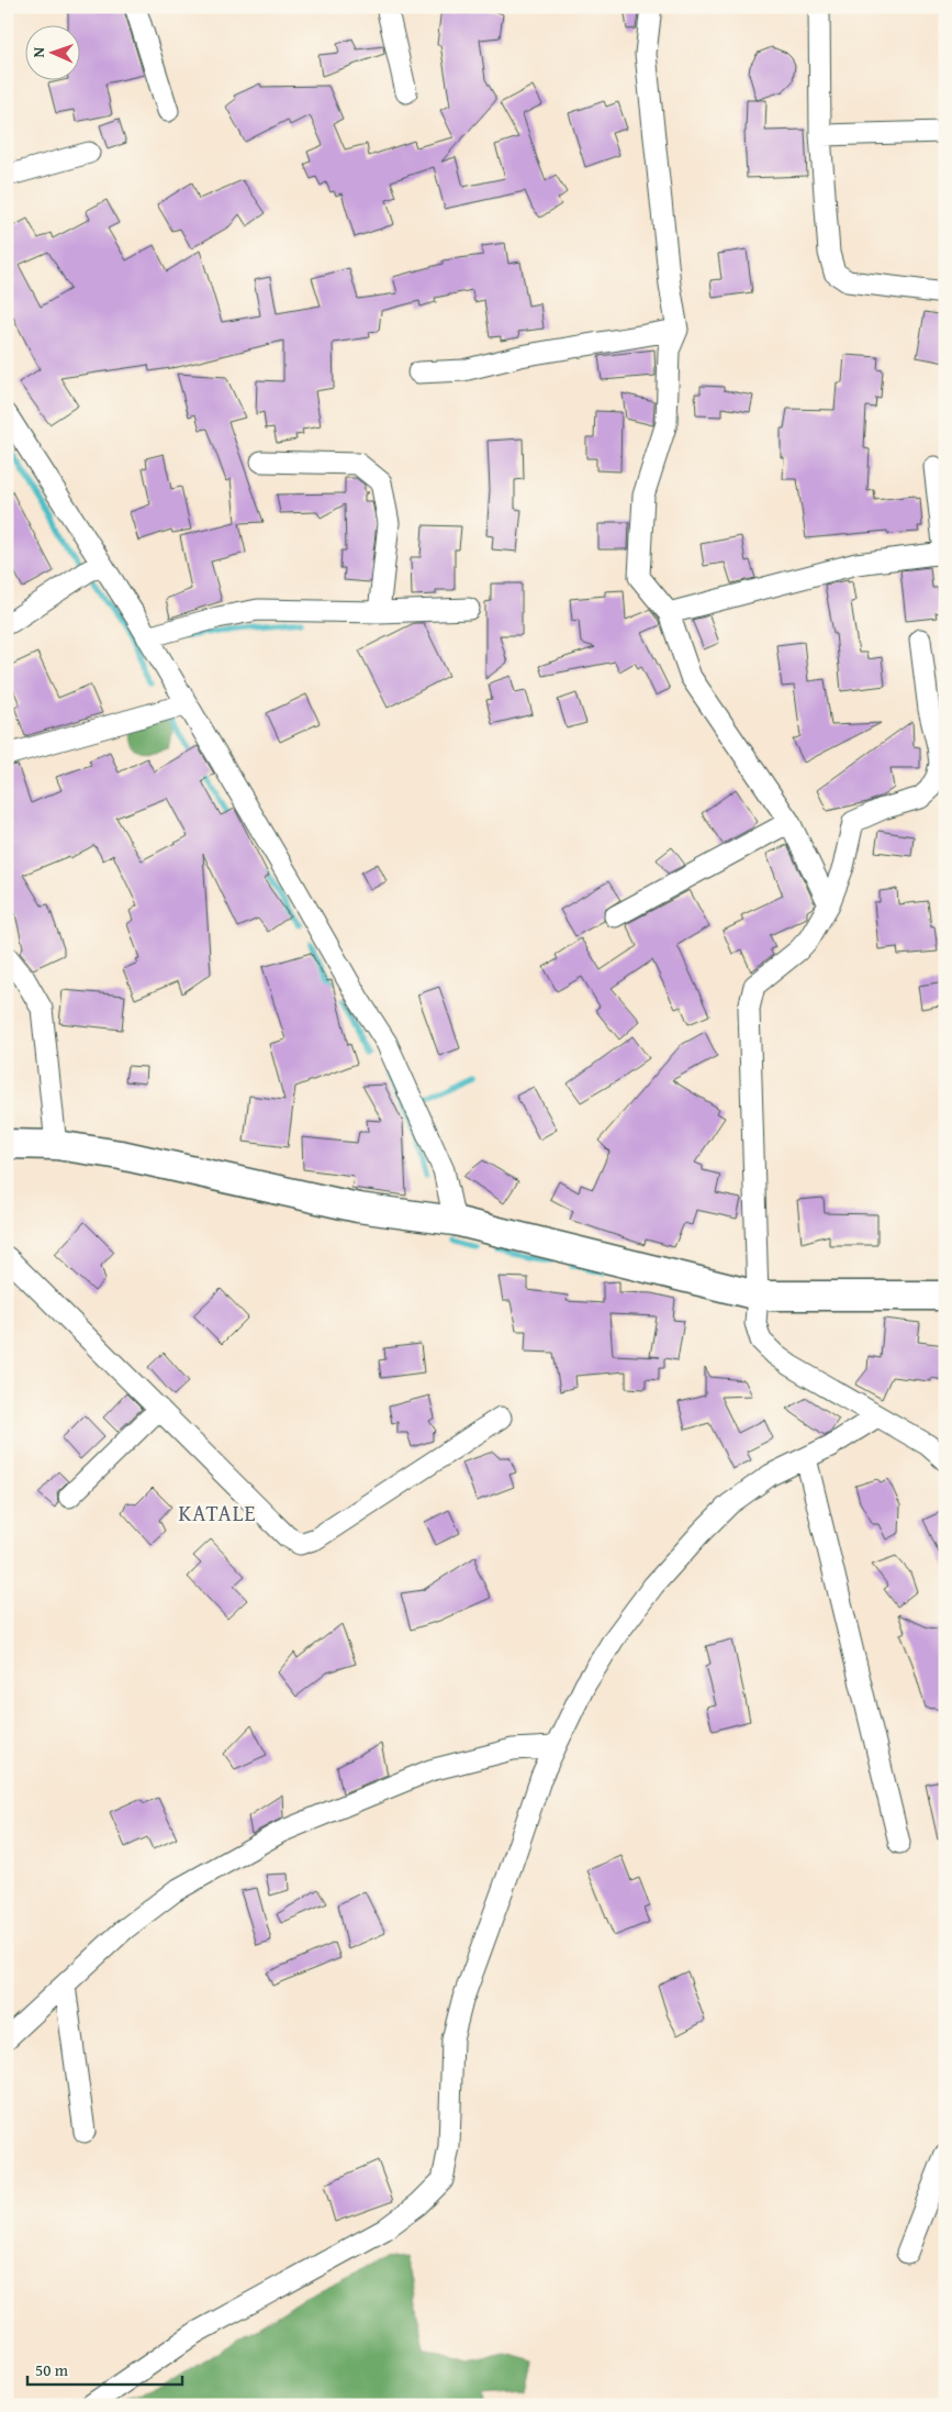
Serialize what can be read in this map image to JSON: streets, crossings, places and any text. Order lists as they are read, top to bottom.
{
  "districts": ["KATALE"],
  "scale_bar": "50 m",
  "north": "left"
}
